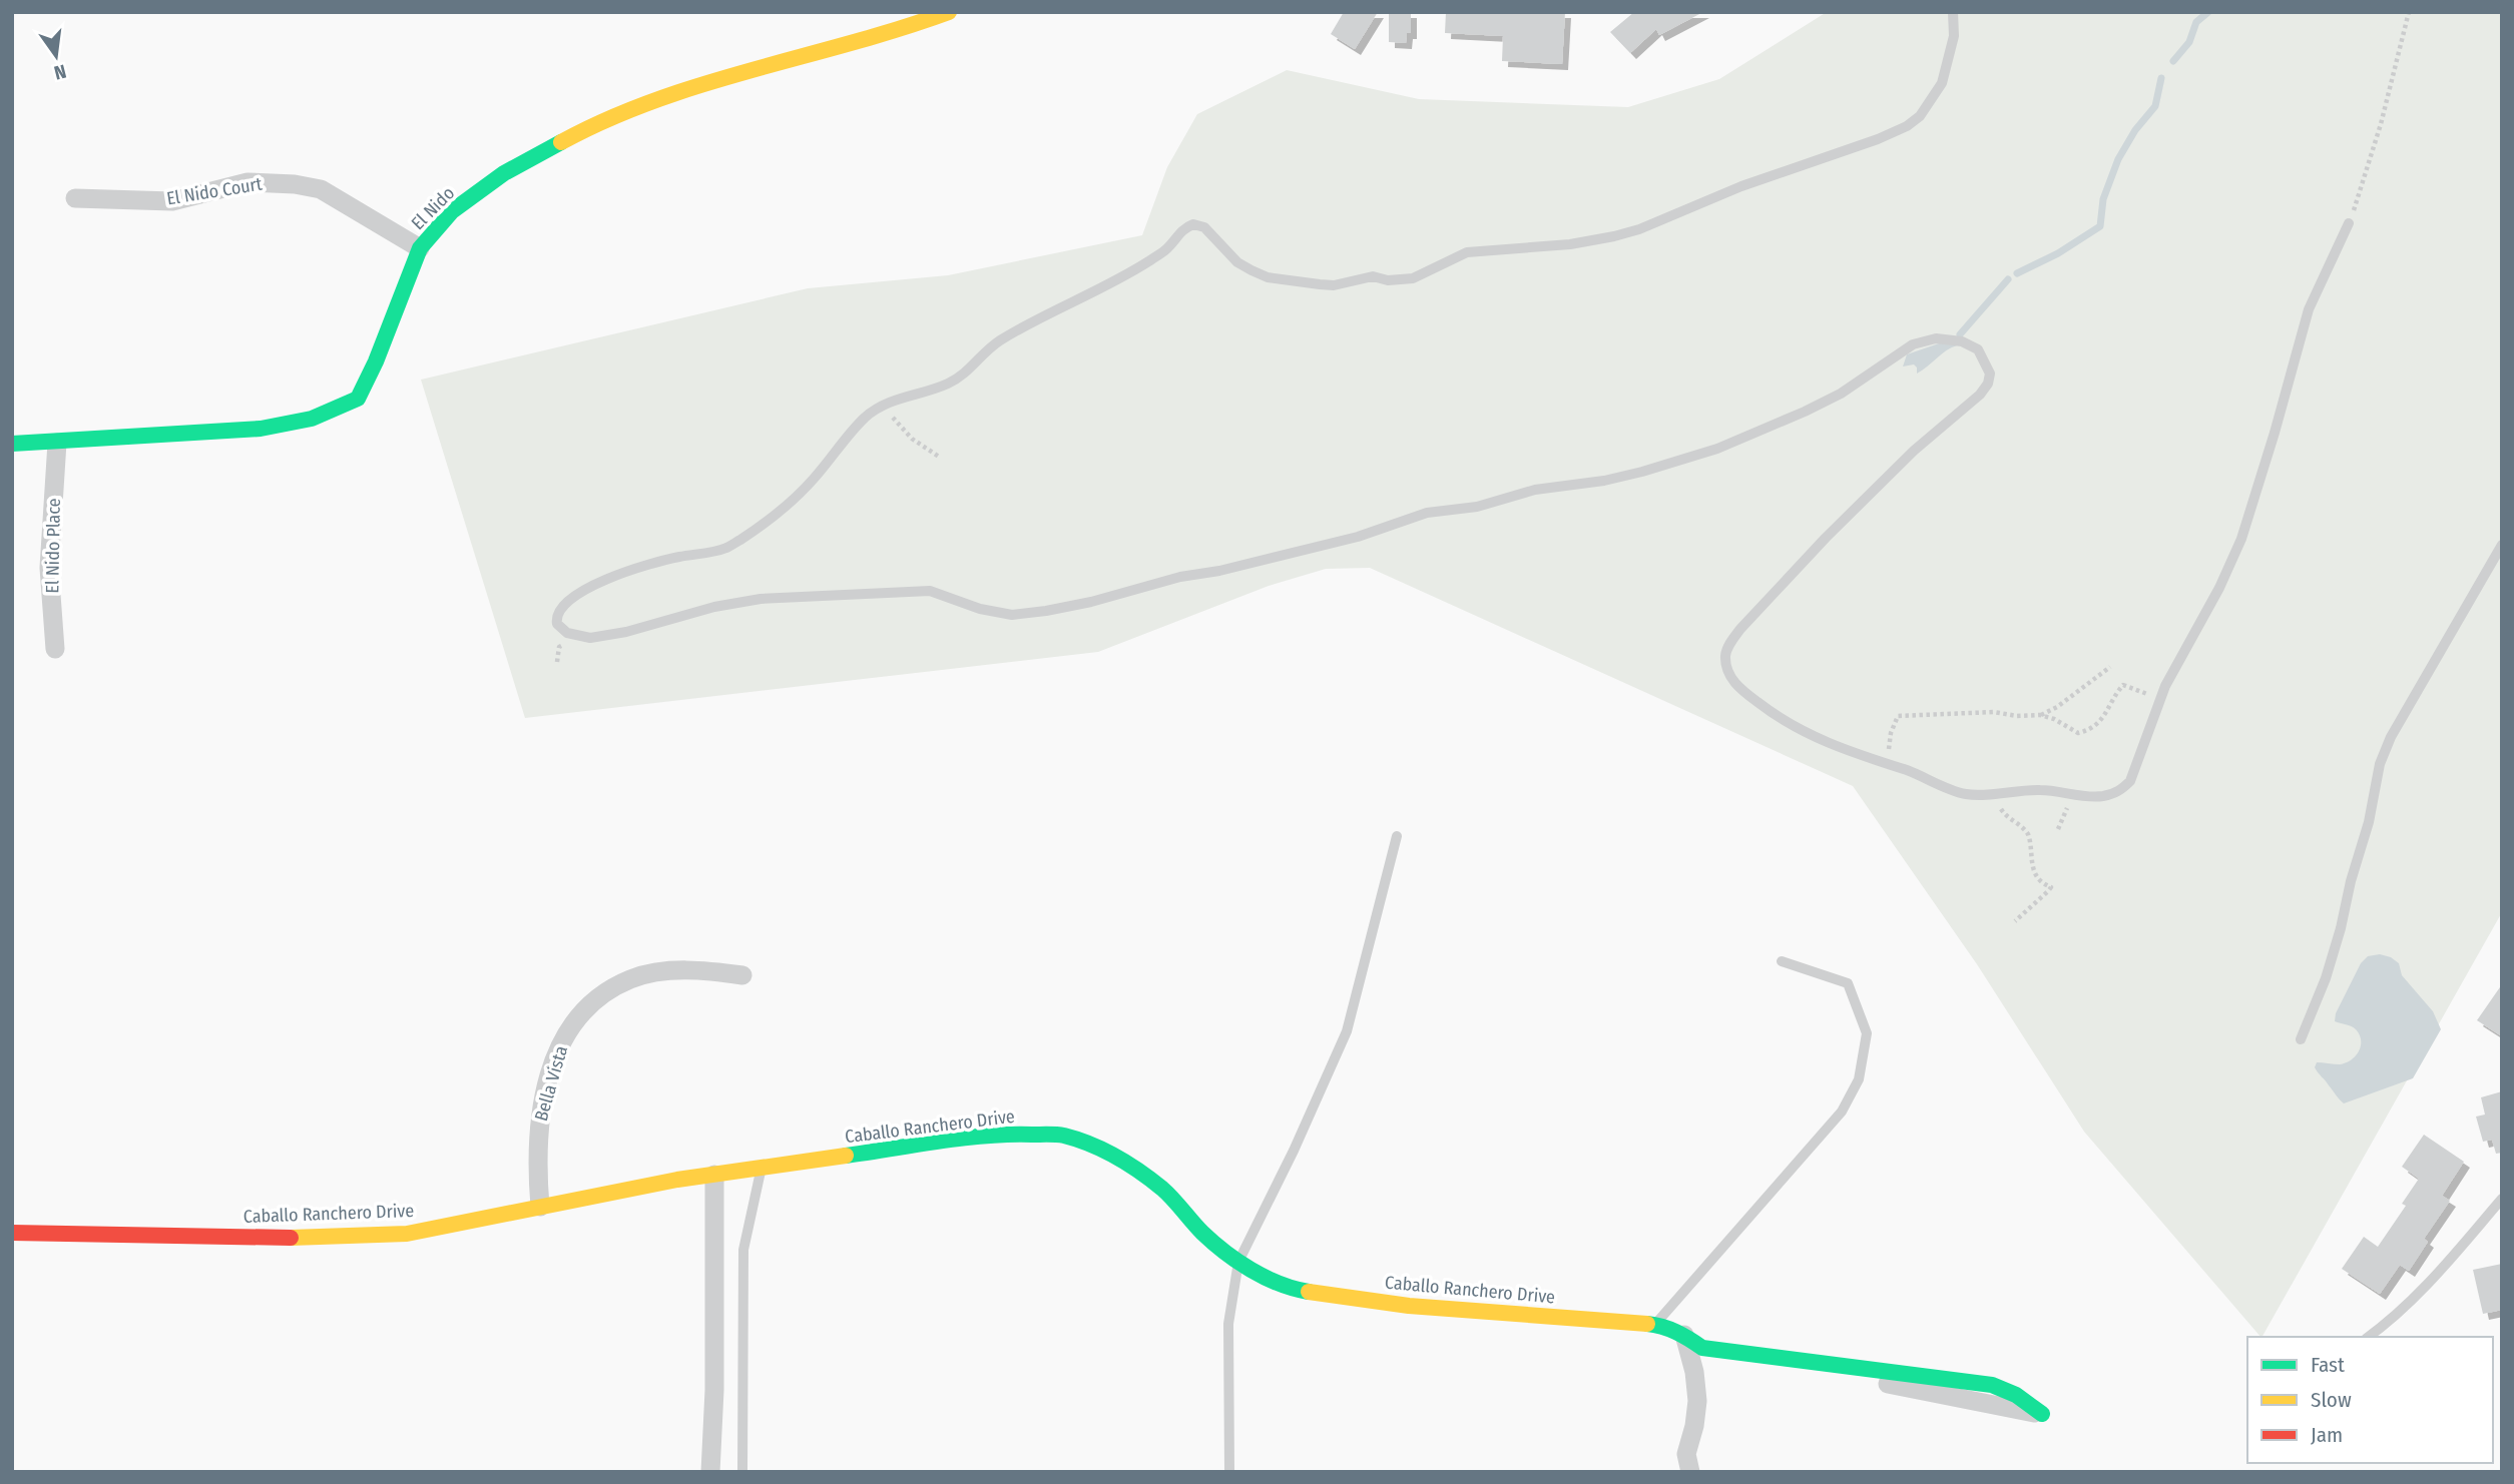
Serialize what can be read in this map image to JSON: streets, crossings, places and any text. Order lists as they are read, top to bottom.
{
  "streets": {
    "street": [
      "El Nido Court",
      "El Nido",
      "El Nido Place",
      "Bella Vista",
      "Caballo Ranchero Drive"
    ]
  },
  "crossings": [
    ["El Nido Court", "El Nido"],
    ["El Nido", "El Nido Place"],
    ["Bella Vista", "Caballo Ranchero Drive"]
  ],
  "legend": ["Fast", "Slow", "Jam"],
  "north": "bottom"
}
